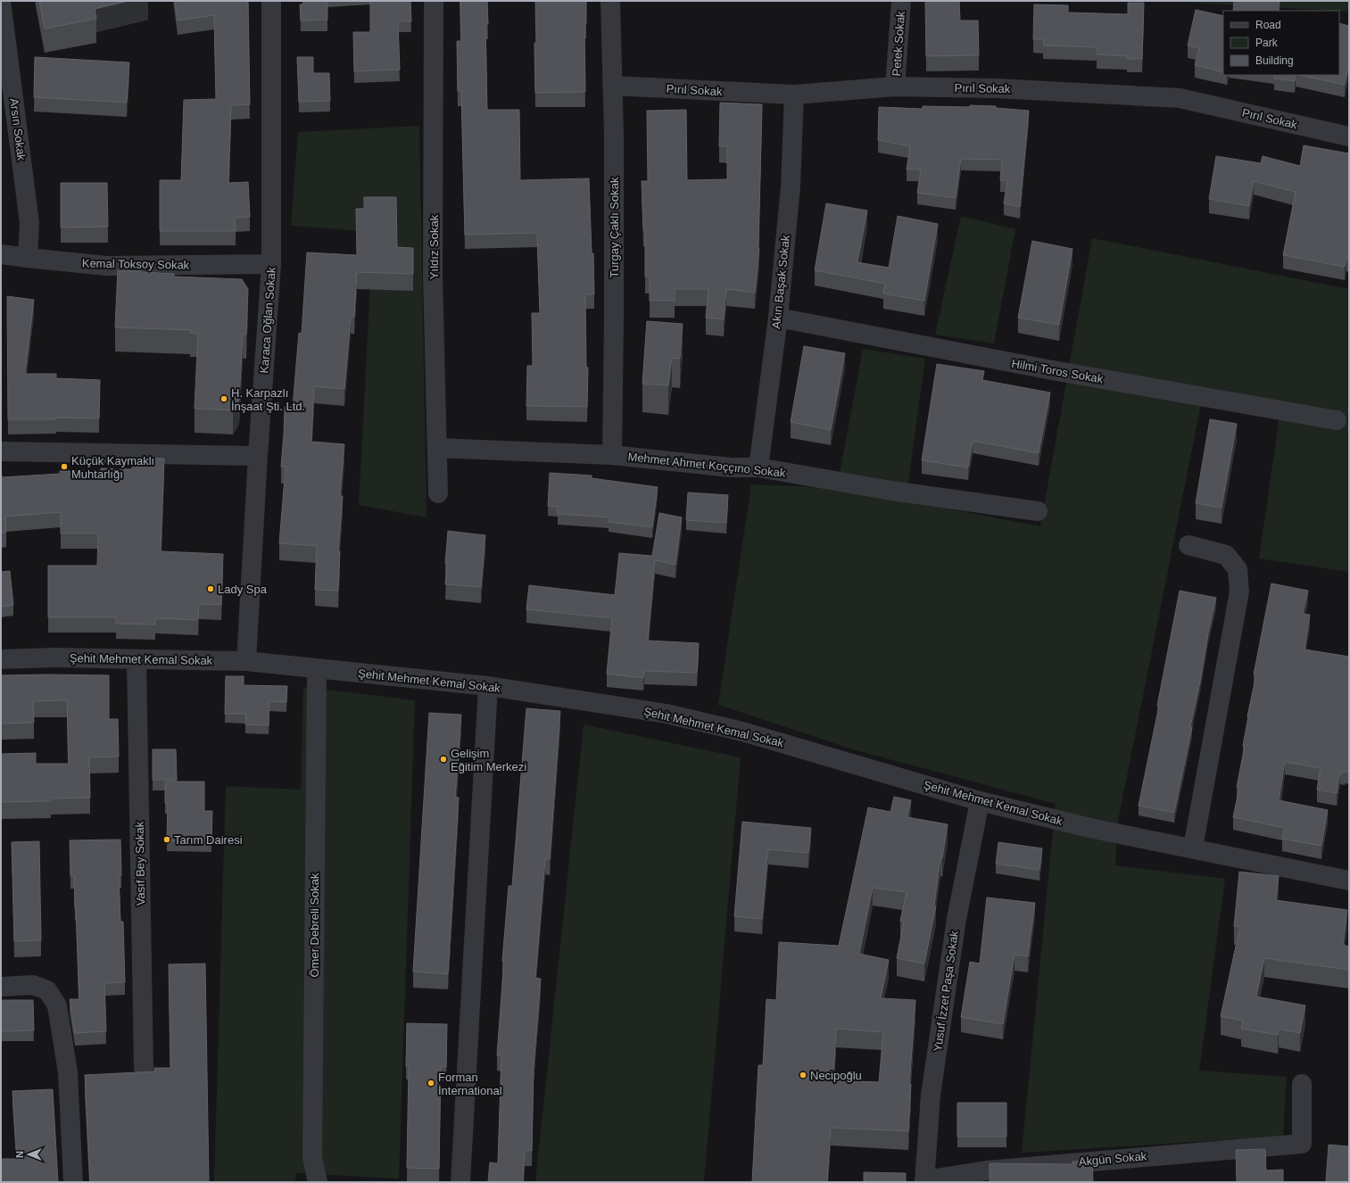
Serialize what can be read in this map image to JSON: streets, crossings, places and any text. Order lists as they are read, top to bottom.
{
  "streets": {
    "street": [
      "Petek Sokak",
      "Pırıl Sokak",
      "Arsın Sokak",
      "Turgay Çaklı Sokak",
      "Yıldız Sokak",
      "Kemal Toksoy Sokak",
      "Akın Başak Sokak",
      "Karaca Oğlan Sokak",
      "Hilmi Toros Sokak",
      "Mehmet Ahmet Koççıno Sokak",
      "Şehit Mehmet Kemal Sokak",
      "Vasıf Bey Sokak",
      "Ömer Debreli Sokak",
      "Yusuf İzzet Paşa Sokak",
      "Akgün Sokak"
    ]
  },
  "crossings": [
    ["Petek Sokak", "Pırıl Sokak"],
    ["Pırıl Sokak", "Turgay Çaklı Sokak"],
    ["Pırıl Sokak", "Akın Başak Sokak"],
    ["Arsın Sokak", "Kemal Toksoy Sokak"],
    ["Turgay Çaklı Sokak", "Mehmet Ahmet Koççıno Sokak"],
    ["Yıldız Sokak", "Mehmet Ahmet Koççıno Sokak"],
    ["Kemal Toksoy Sokak", "Karaca Oğlan Sokak"],
    ["Akın Başak Sokak", "Hilmi Toros Sokak"],
    ["Akın Başak Sokak", "Mehmet Ahmet Koççıno Sokak"],
    ["Karaca Oğlan Sokak", "Şehit Mehmet Kemal Sokak"],
    ["Şehit Mehmet Kemal Sokak", "Vasıf Bey Sokak"],
    ["Şehit Mehmet Kemal Sokak", "Ömer Debreli Sokak"],
    ["Şehit Mehmet Kemal Sokak", "Yusuf İzzet Paşa Sokak"],
    ["Yusuf İzzet Paşa Sokak", "Akgün Sokak"]
  ],
  "places": [
    "H. Karpazlı İnşaat Şti. Ltd.",
    "Küçük Kaymaklı Muhtarlığı",
    "Lady Spa",
    "Gelişim Eğitim Merkezi",
    "Tarım Dairesi",
    "Necipoğlu",
    "Forman İnternational"
  ],
  "legend": ["Road", "Park", "Building"],
  "north": "left"
}
